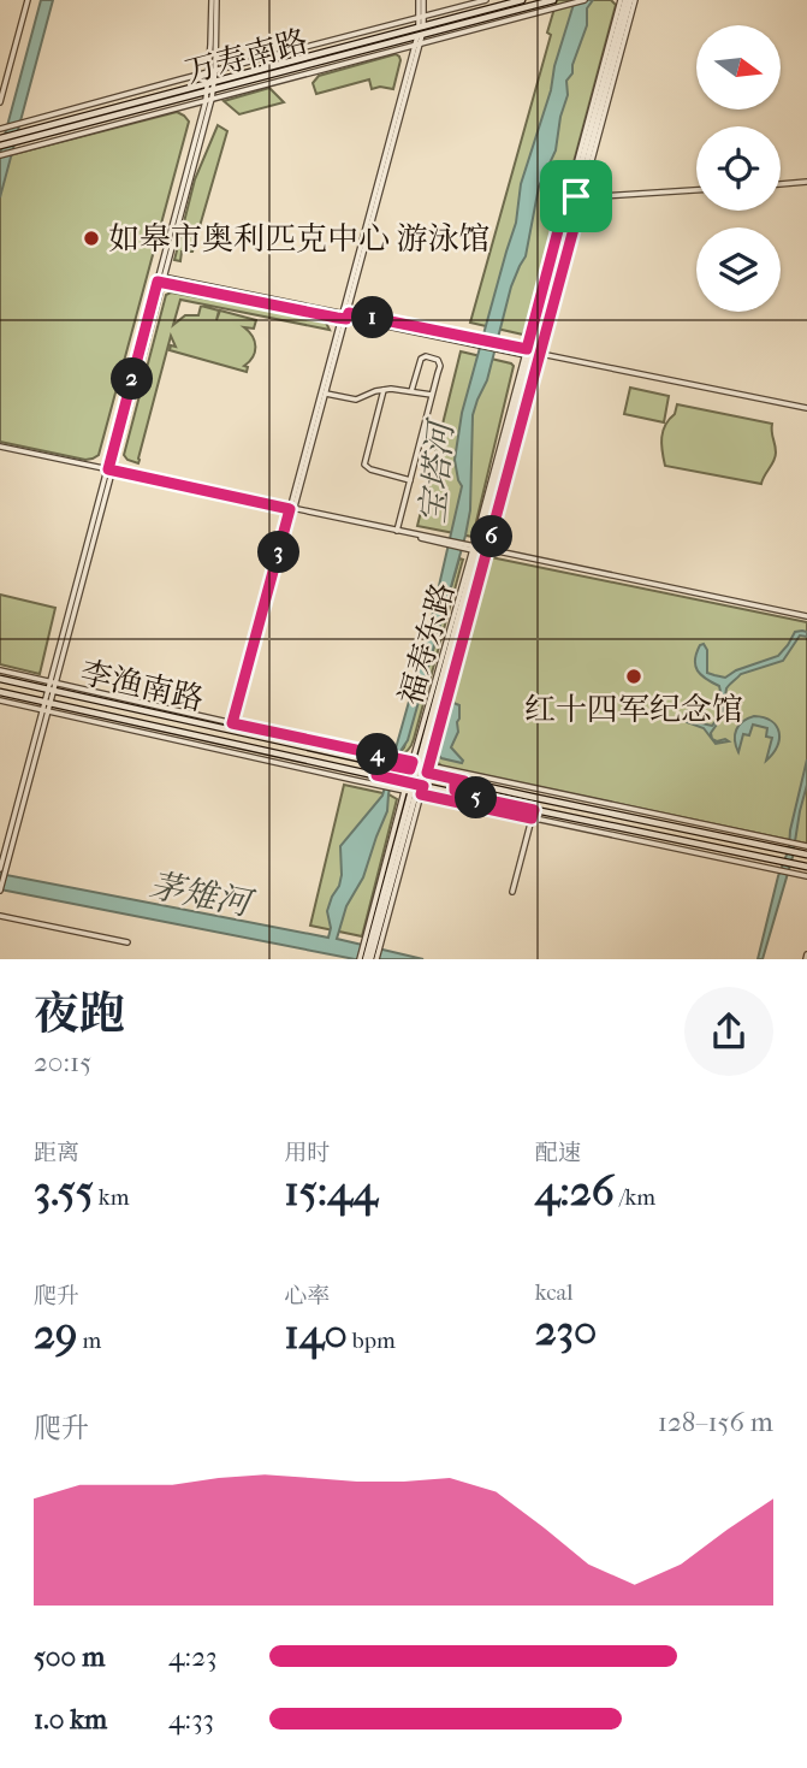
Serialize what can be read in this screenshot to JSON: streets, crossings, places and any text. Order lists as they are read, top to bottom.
{
  "streets": {
    "main road": ["万寿南路", "福寿东路", "李渔南路"]
  },
  "crossings": [
    ["福寿东路", "李渔南路"]
  ],
  "water": ["宝塔河", "茅雉河"],
  "places": ["如皋市奥利匹克中心 游泳馆", "红十四军纪念馆"],
  "north": "right",
  "page": {
    "pins": [
      "1",
      "2",
      "6",
      "3",
      "4",
      "5"
    ],
    "heading": ["夜跑", "20:15"],
    "stats": [
      ["距离", "3.55 km"],
      ["用时", "15:44"],
      ["配速", "4:26 /km"],
      ["爬升", "29 m"],
      ["心率", "140 bpm"],
      ["kcal", "230"]
    ],
    "chart": ["爬升", "128–156 m"],
    "list": [
      {
        "name": "500 m",
        "note": "4:23"
      },
      {
        "name": "1.0 km",
        "note": "4:33"
      }
    ]
  }
}
